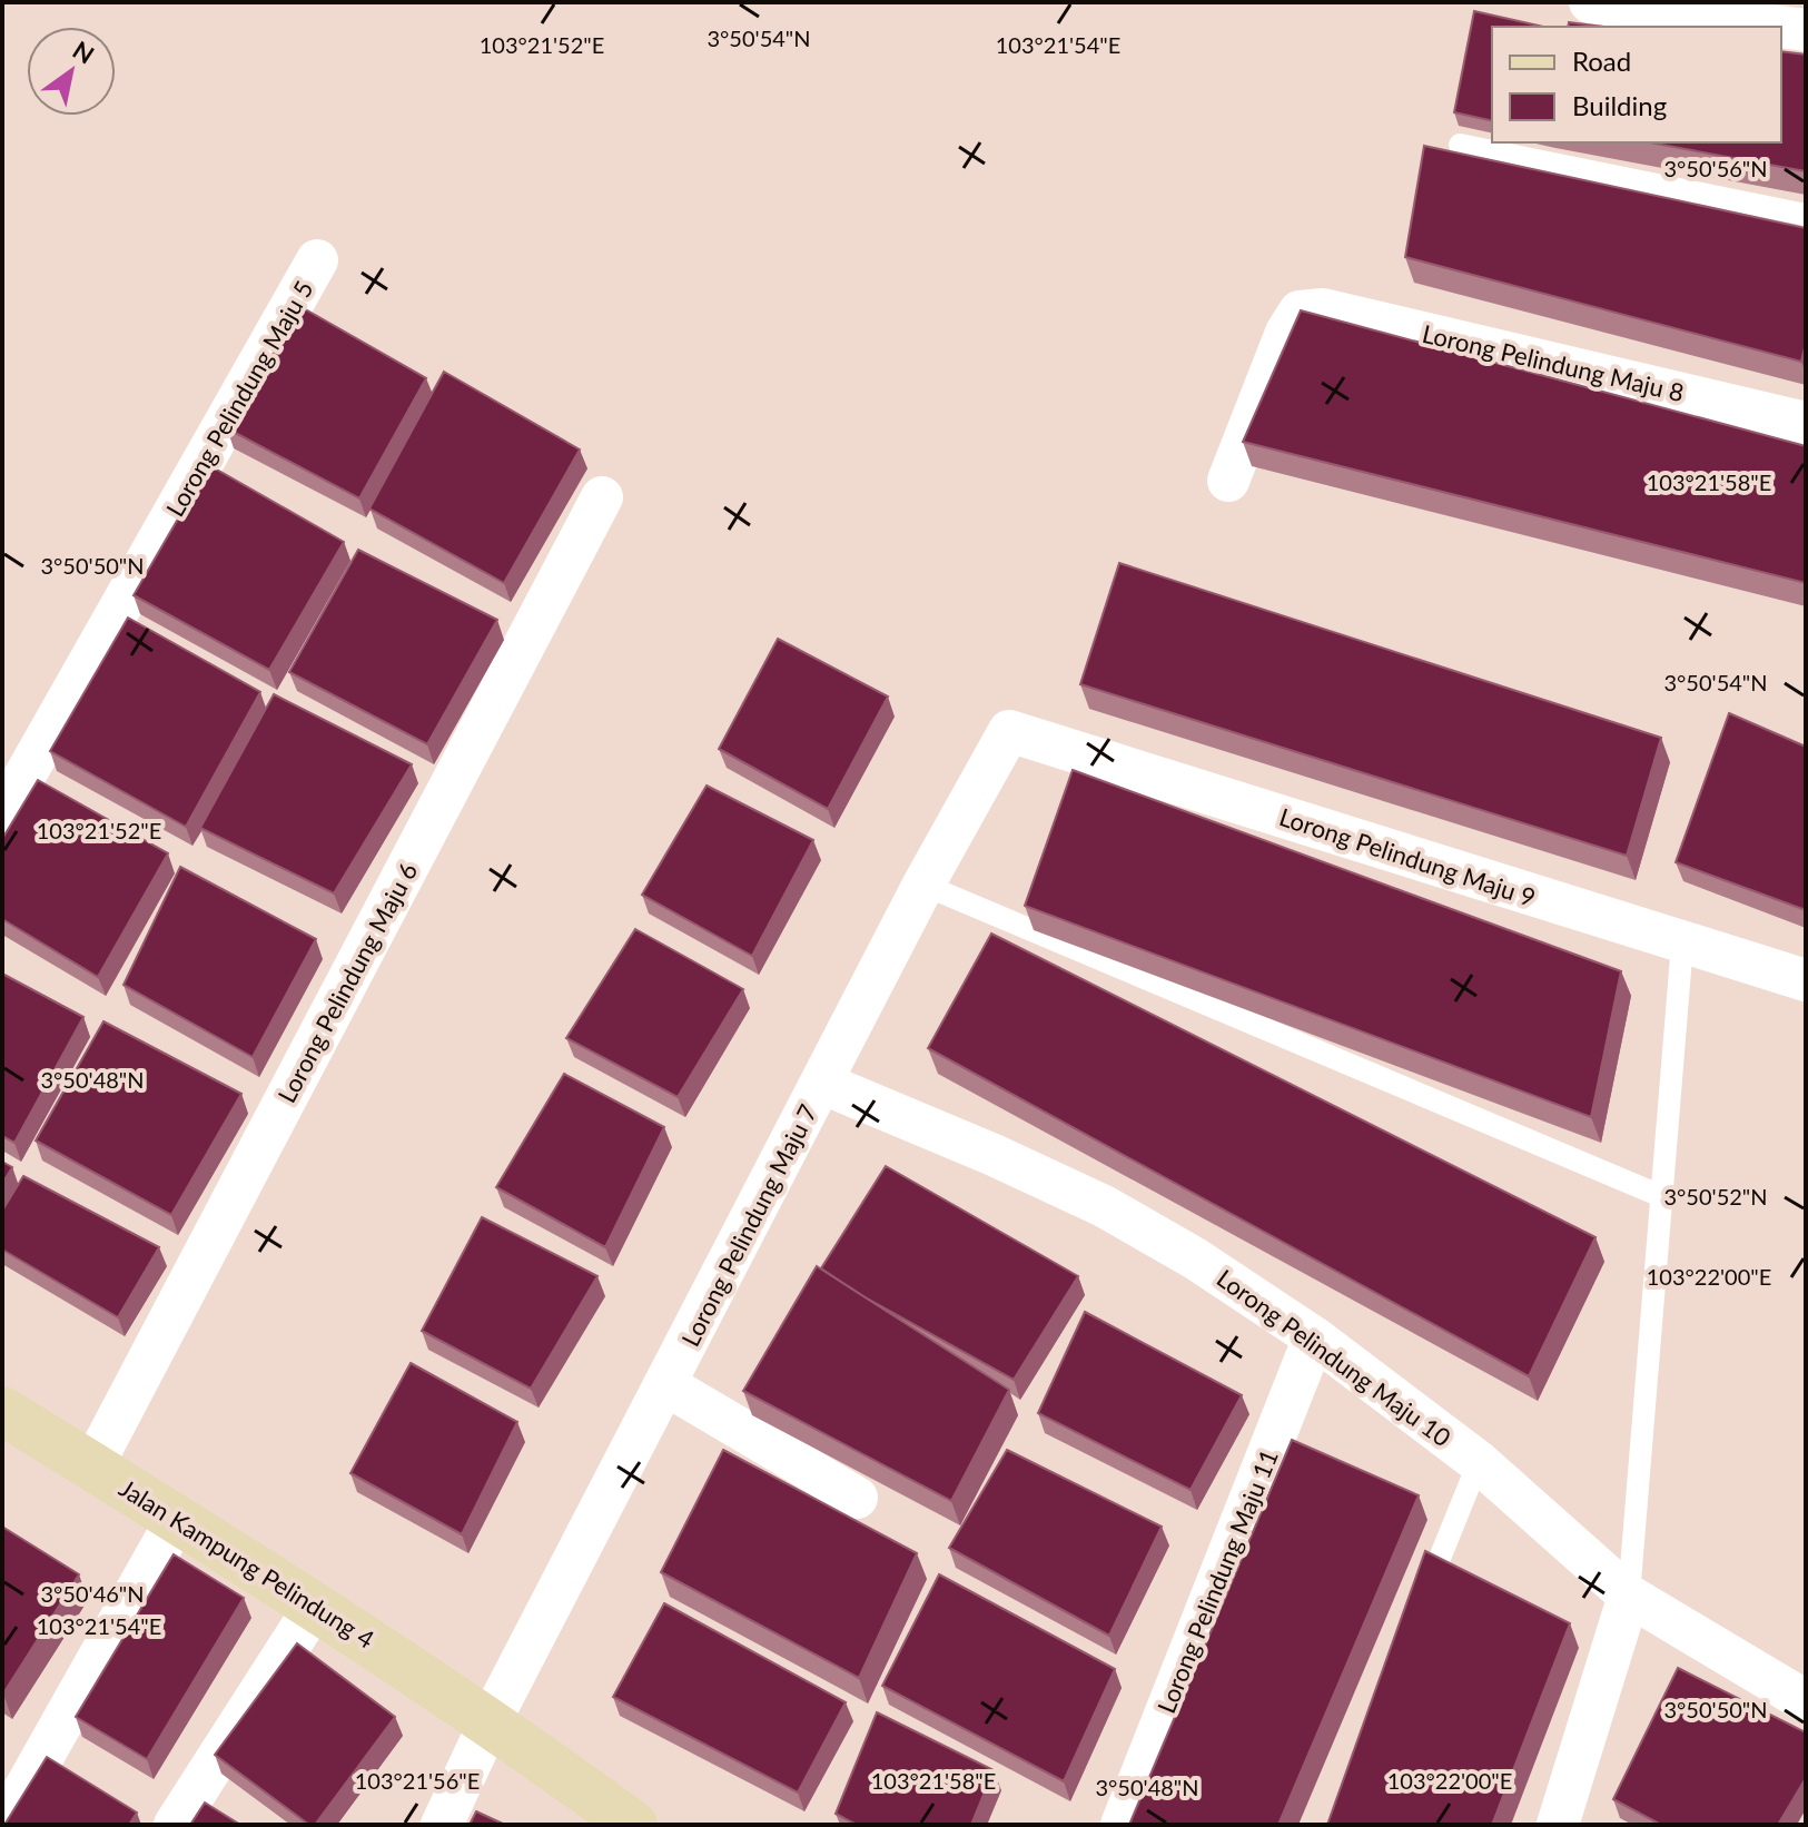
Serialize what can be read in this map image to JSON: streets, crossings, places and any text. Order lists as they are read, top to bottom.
{
  "streets": {
    "street": [
      "Lorong Pelindung Maju 8",
      "Lorong Pelindung Maju 5",
      "Lorong Pelindung Maju 9",
      "Lorong Pelindung Maju 6",
      "Lorong Pelindung Maju 7",
      "Lorong Pelindung Maju 10",
      "Jalan Kampung Pelindung 4",
      "Lorong Pelindung Maju 11"
    ]
  },
  "crossings": [
    ["Lorong Pelindung Maju 9", "Lorong Pelindung Maju 7"],
    ["Lorong Pelindung Maju 6", "Jalan Kampung Pelindung 4"],
    ["Lorong Pelindung Maju 7", "Lorong Pelindung Maju 10"],
    ["Lorong Pelindung Maju 7", "Jalan Kampung Pelindung 4"],
    ["Lorong Pelindung Maju 10", "Lorong Pelindung Maju 11"]
  ],
  "legend": ["Road", "Building"],
  "north": "top right",
  "coordinates": [
    "3°50'54\"N",
    "103°21'52\"E",
    "103°21'54\"E",
    "3°50'56\"N",
    "103°21'58\"E",
    "3°50'50\"N",
    "3°50'48\"N",
    "3°50'52\"N",
    "103°22'00\"E",
    "3°50'46\"N",
    "103°21'56\"E"
  ]
}
